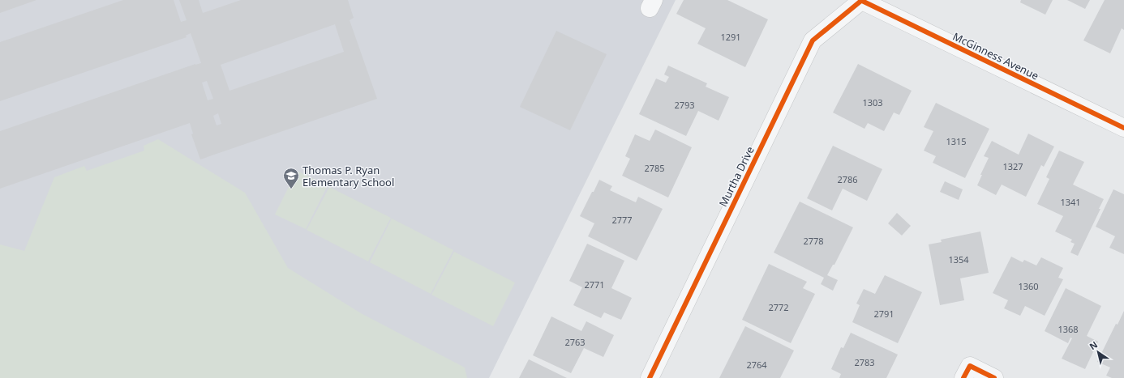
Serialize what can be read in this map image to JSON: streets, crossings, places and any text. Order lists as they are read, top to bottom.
{
  "streets": {
    "street": ["McGinness Avenue", "Murtha Drive"]
  },
  "crossings": [
    ["McGinness Avenue", "Murtha Drive"]
  ],
  "places": {
    "school or university": ["Thomas P. Ryan Elementary School"]
  },
  "house_numbers": [
    "1291",
    "1303",
    "2793",
    "1315",
    "1327",
    "2785",
    "2786",
    "1341",
    "2777",
    "2778",
    "1354",
    "2771",
    "1360",
    "2772",
    "2791",
    "1368",
    "2763",
    "2783",
    "2764"
  ],
  "north": "top left"
}
